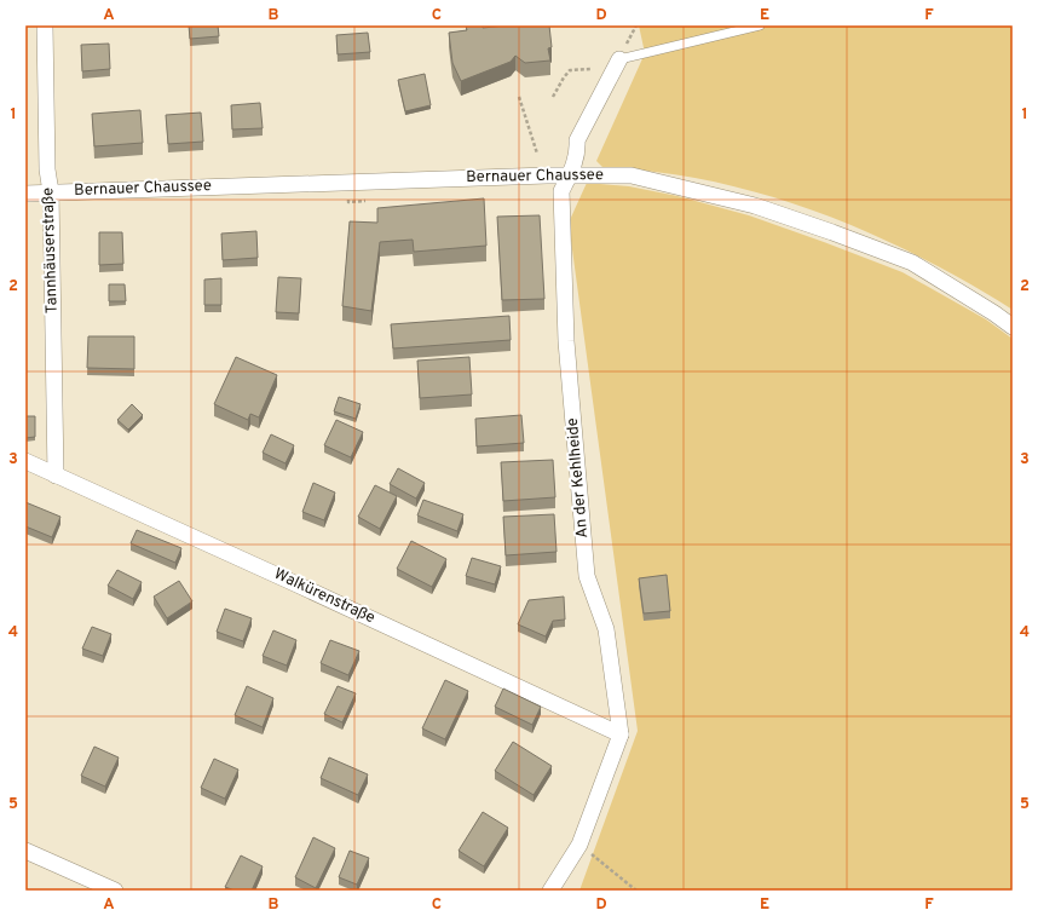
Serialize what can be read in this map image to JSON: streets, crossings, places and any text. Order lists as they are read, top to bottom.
{
  "streets": {
    "street": [
      "Bernauer Chaussee",
      "Tannhäuserstraße",
      "An der Kehlheide",
      "Walkürenstraße"
    ]
  },
  "crossings": [
    ["Bernauer Chaussee", "Tannhäuserstraße"],
    ["Bernauer Chaussee", "An der Kehlheide"],
    ["Tannhäuserstraße", "Walkürenstraße"],
    ["An der Kehlheide", "Walkürenstraße"]
  ],
  "grid": {
    "columns": [
      "A",
      "B",
      "C",
      "D",
      "E",
      "F"
    ],
    "rows": [
      "1",
      "2",
      "3",
      "4",
      "5"
    ]
  }
}
